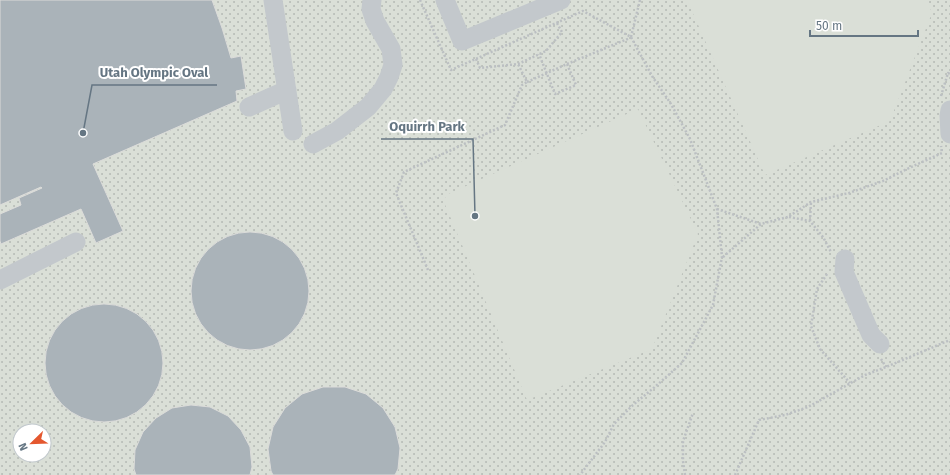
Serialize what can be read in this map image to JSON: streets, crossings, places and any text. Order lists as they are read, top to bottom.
{
  "places": ["Utah Olympic Oval", "Oquirrh Park"],
  "scale_bar": "50 m",
  "north": "bottom left"
}
